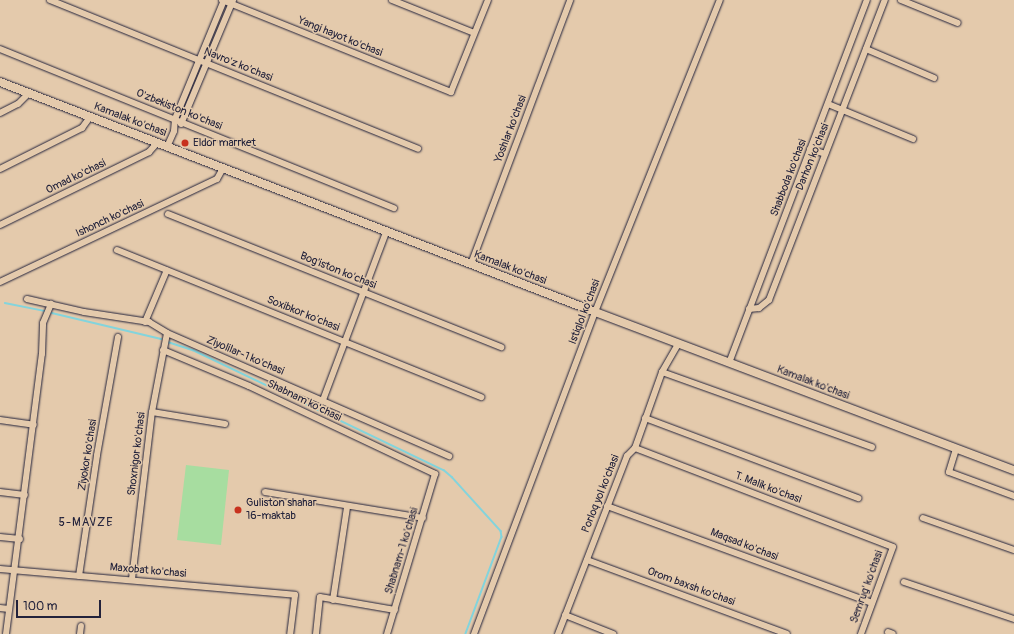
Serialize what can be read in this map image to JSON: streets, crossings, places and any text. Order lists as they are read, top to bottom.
{
  "streets": {
    "main road": ["Kamalak ko'chasi"],
    "street": [
      "Yangi hayot ko'chasi",
      "Navro'z ko'chasi",
      "O'zbekiston ko'chasi",
      "Yoshlar ko'chasi",
      "Darhon ko'chasi",
      "Omad ko'chasi",
      "Shabboda ko'chasi",
      "Ishonch ko'chasi",
      "Bog'iston ko'chasi",
      "Istiqlol ko'chasi",
      "Soxibkor ko'chasi",
      "Ziyolilar-1 ko'chasi",
      "Shabnam ko'chasi",
      "Shoxnigor ko'chasi",
      "Ziyokor ko'chasi",
      "T. Malik ko'chasi",
      "Porloq yol ko'chasi",
      "Maqsad ko'chasi",
      "Shabnam-1 ko'chasi",
      "Maxobat ko'chasi",
      "Orom baxsh ko'chasi",
      "Semrug' ko'chasi"
    ]
  },
  "crossings": [
    ["Kamalak ko'chasi", "Yoshlar ko'chasi"],
    ["Kamalak ko'chasi", "Omad ko'chasi"],
    ["Kamalak ko'chasi", "Shabboda ko'chasi"],
    ["Kamalak ko'chasi", "Ishonch ko'chasi"],
    ["Kamalak ko'chasi", "Istiqlol ko'chasi"],
    ["Kamalak ko'chasi", "Porloq yol ko'chasi"],
    ["Darhon ko'chasi", "Shabboda ko'chasi"],
    ["Ziyolilar-1 ko'chasi", "Shoxnigor ko'chasi"],
    ["Shabnam ko'chasi", "Shoxnigor ko'chasi"],
    ["Shabnam ko'chasi", "Shabnam-1 ko'chasi"],
    ["Shoxnigor ko'chasi", "Maxobat ko'chasi"],
    ["Ziyokor ko'chasi", "Maxobat ko'chasi"],
    ["T. Malik ko'chasi", "Porloq yol ko'chasi"],
    ["T. Malik ko'chasi", "Semrug' ko'chasi"],
    ["Porloq yol ko'chasi", "Maqsad ko'chasi"],
    ["Porloq yol ko'chasi", "Orom baxsh ko'chasi"],
    ["Maqsad ko'chasi", "Semrug' ko'chasi"]
  ],
  "districts": ["5-MAVZE"],
  "places": ["Eldor marrket", "Guliston shahar 16-maktab"],
  "scale_bar": "100 m"
}
